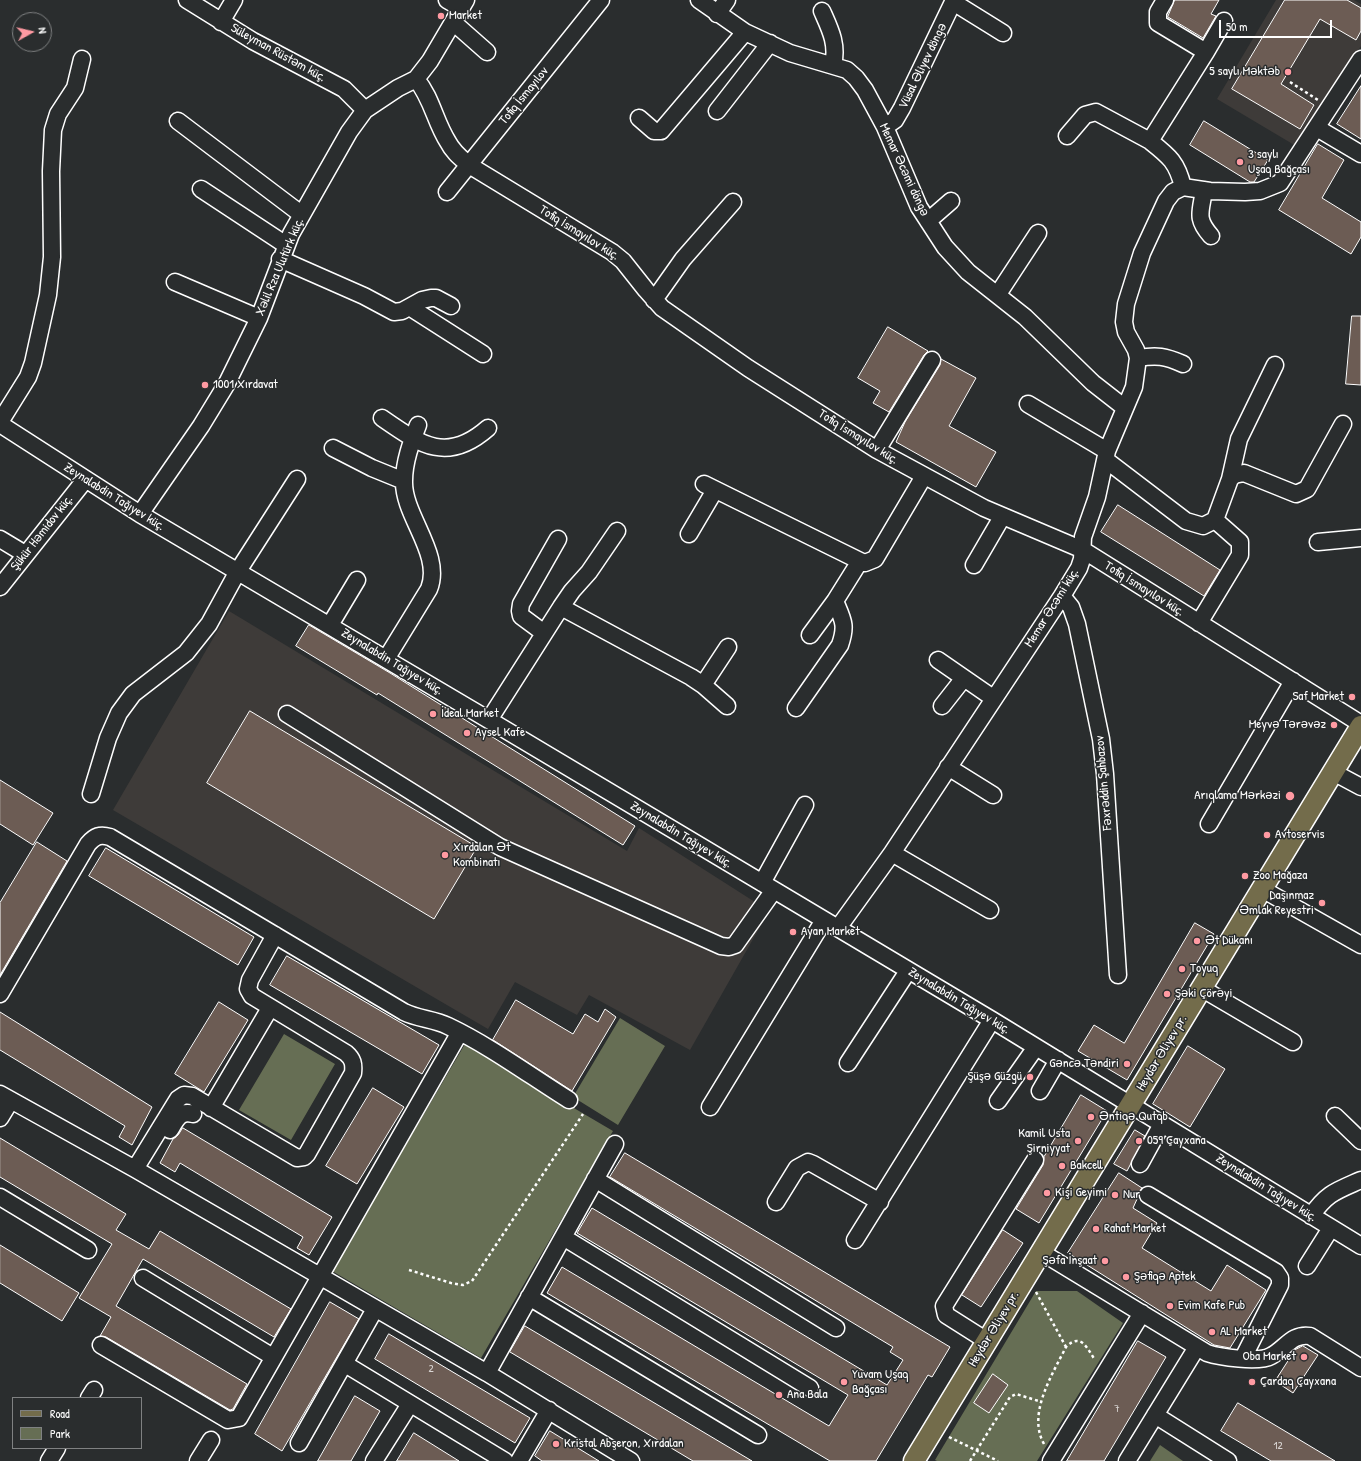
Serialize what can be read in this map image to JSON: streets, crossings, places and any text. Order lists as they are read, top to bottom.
{
  "streets": {
    "main road": ["Heydər Əliyev pr."],
    "street": [
      "Süleyman Rüstəm küç.",
      "Vüsal Əliyev döngə",
      "Tofiq İsmayılov",
      "Memar Əcəmi döngə",
      "Tofiq İsmayılov küç.",
      "Xəlil Rza Ulutürk küç.",
      "Zeynalabdin Tağıyev küç.",
      "Şükür Həmidov küç.",
      "Memar Əcəmi küç.",
      "Fəxrəddin Şahbazov"
    ]
  },
  "crossings": [
    ["Süleyman Rüstəm küç.", "Xəlil Rza Ulutürk küç."],
    ["Vüsal Əliyev döngə", "Memar Əcəmi döngə"],
    ["Tofiq İsmayılov", "Tofiq İsmayılov küç."],
    ["Memar Əcəmi döngə", "Memar Əcəmi küç."],
    ["Tofiq İsmayılov küç.", "Xəlil Rza Ulutürk küç."],
    ["Tofiq İsmayılov küç.", "Memar Əcəmi küç."],
    ["Tofiq İsmayılov küç.", "Heydər Əliyev pr."],
    ["Xəlil Rza Ulutürk küç.", "Zeynalabdin Tağıyev küç."],
    ["Zeynalabdin Tağıyev küç.", "Şükür Həmidov küç."],
    ["Zeynalabdin Tağıyev küç.", "Memar Əcəmi küç."],
    ["Zeynalabdin Tağıyev küç.", "Heydər Əliyev pr."],
    ["Memar Əcəmi küç.", "Fəxrəddin Şahbazov"]
  ],
  "places": [
    "Market",
    "5 saylı Məktəb",
    "3 saylı Uşaq Bağçası",
    "1001 Xırdavat",
    "Saf Market",
    "İdeal Market",
    "Meyvə Tərəvəz",
    "Aysel Kafe",
    "Arıqlama Mərkəzi",
    "Avtoservis",
    "Xırdalan Ət Kombinatı",
    "Zoo Mağaza",
    "Daşınmaz Əmlak Reyestri",
    "Ayan Market",
    "Ət Dükanı",
    "Toyuq",
    "Şəki Çörəyi",
    "Gəncə Təndiri",
    "Şüşə Güzgü",
    "Əntiqə Qutqb",
    "Kamil Usta Şirniyyat",
    "059 Çayxana",
    "Bakcell",
    "Kişi Geyimi",
    "Nur",
    "Rahat Market",
    "Şəfa İnşaat",
    "Şəfiqə Aptek",
    "Evim Kafe Pub",
    "AL Market",
    "Oba Market",
    "Yuvam Uşaq Bağçası",
    "Çardaq Çayxana",
    "Ana Bala",
    "Kristal Abşeron, Xırdalan"
  ],
  "house_numbers": ["2", "7", "12"],
  "legend": ["Road", "Park"],
  "scale_bar": "50 m",
  "north": "right"
}
